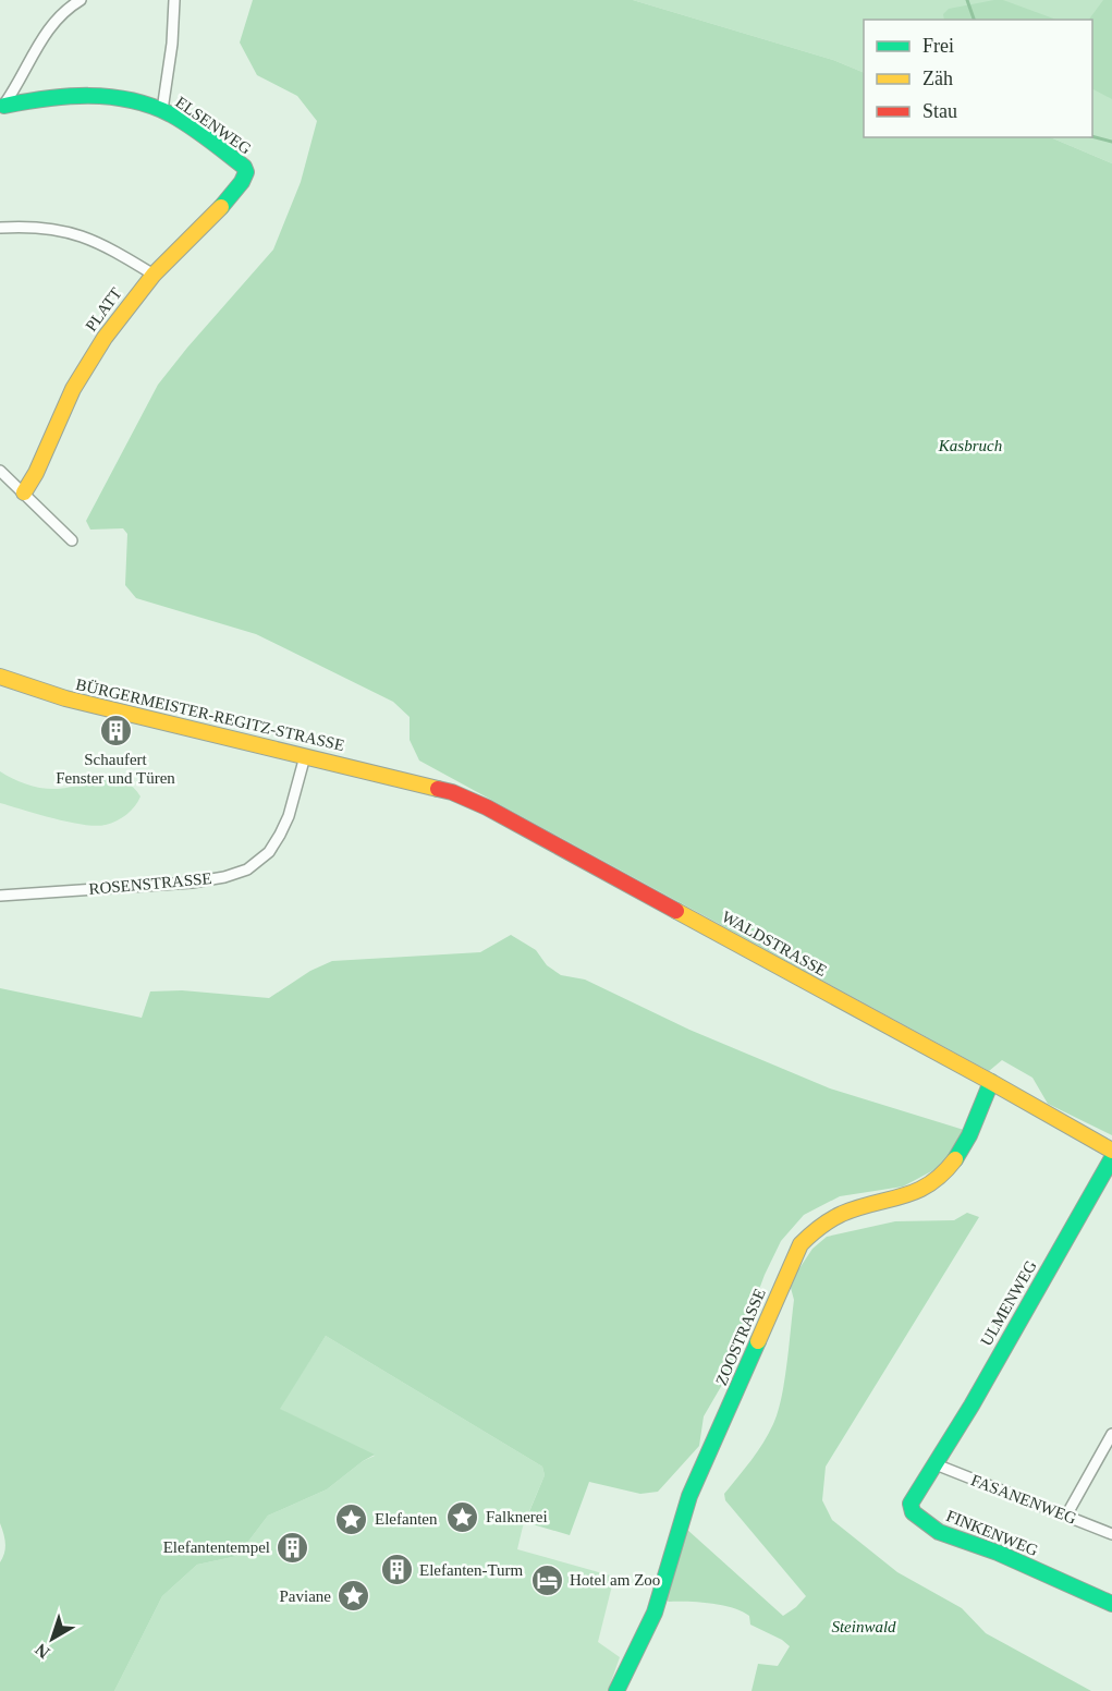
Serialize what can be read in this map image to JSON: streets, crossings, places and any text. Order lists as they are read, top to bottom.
{
  "streets": {
    "street": [
      "ELSENWEG",
      "PLATT",
      "BÜRGERMEISTER-REGITZ-STRASSE",
      "ROSENSTRASSE",
      "WALDSTRASSE",
      "ULMENWEG",
      "ZOOSTRASSE",
      "FASANENWEG",
      "FINKENWEG"
    ]
  },
  "crossings": [
    ["ELSENWEG", "PLATT"],
    ["BÜRGERMEISTER-REGITZ-STRASSE", "ROSENSTRASSE"],
    ["BÜRGERMEISTER-REGITZ-STRASSE", "WALDSTRASSE"],
    ["WALDSTRASSE", "ZOOSTRASSE"],
    ["ULMENWEG", "FASANENWEG"],
    ["ULMENWEG", "FINKENWEG"],
    ["FASANENWEG", "FINKENWEG"]
  ],
  "parks": ["Kasbruch", "Steinwald"],
  "places": {
    "building": ["Schaufert Fenster und Türen", "Elefantentempel", "Elefanten-Turm"],
    "place": ["Falknerei", "Elefanten", "Paviane"],
    "hotel": ["Hotel am Zoo"]
  },
  "legend": ["Frei", "Zäh", "Stau"],
  "north": "bottom left"
}
